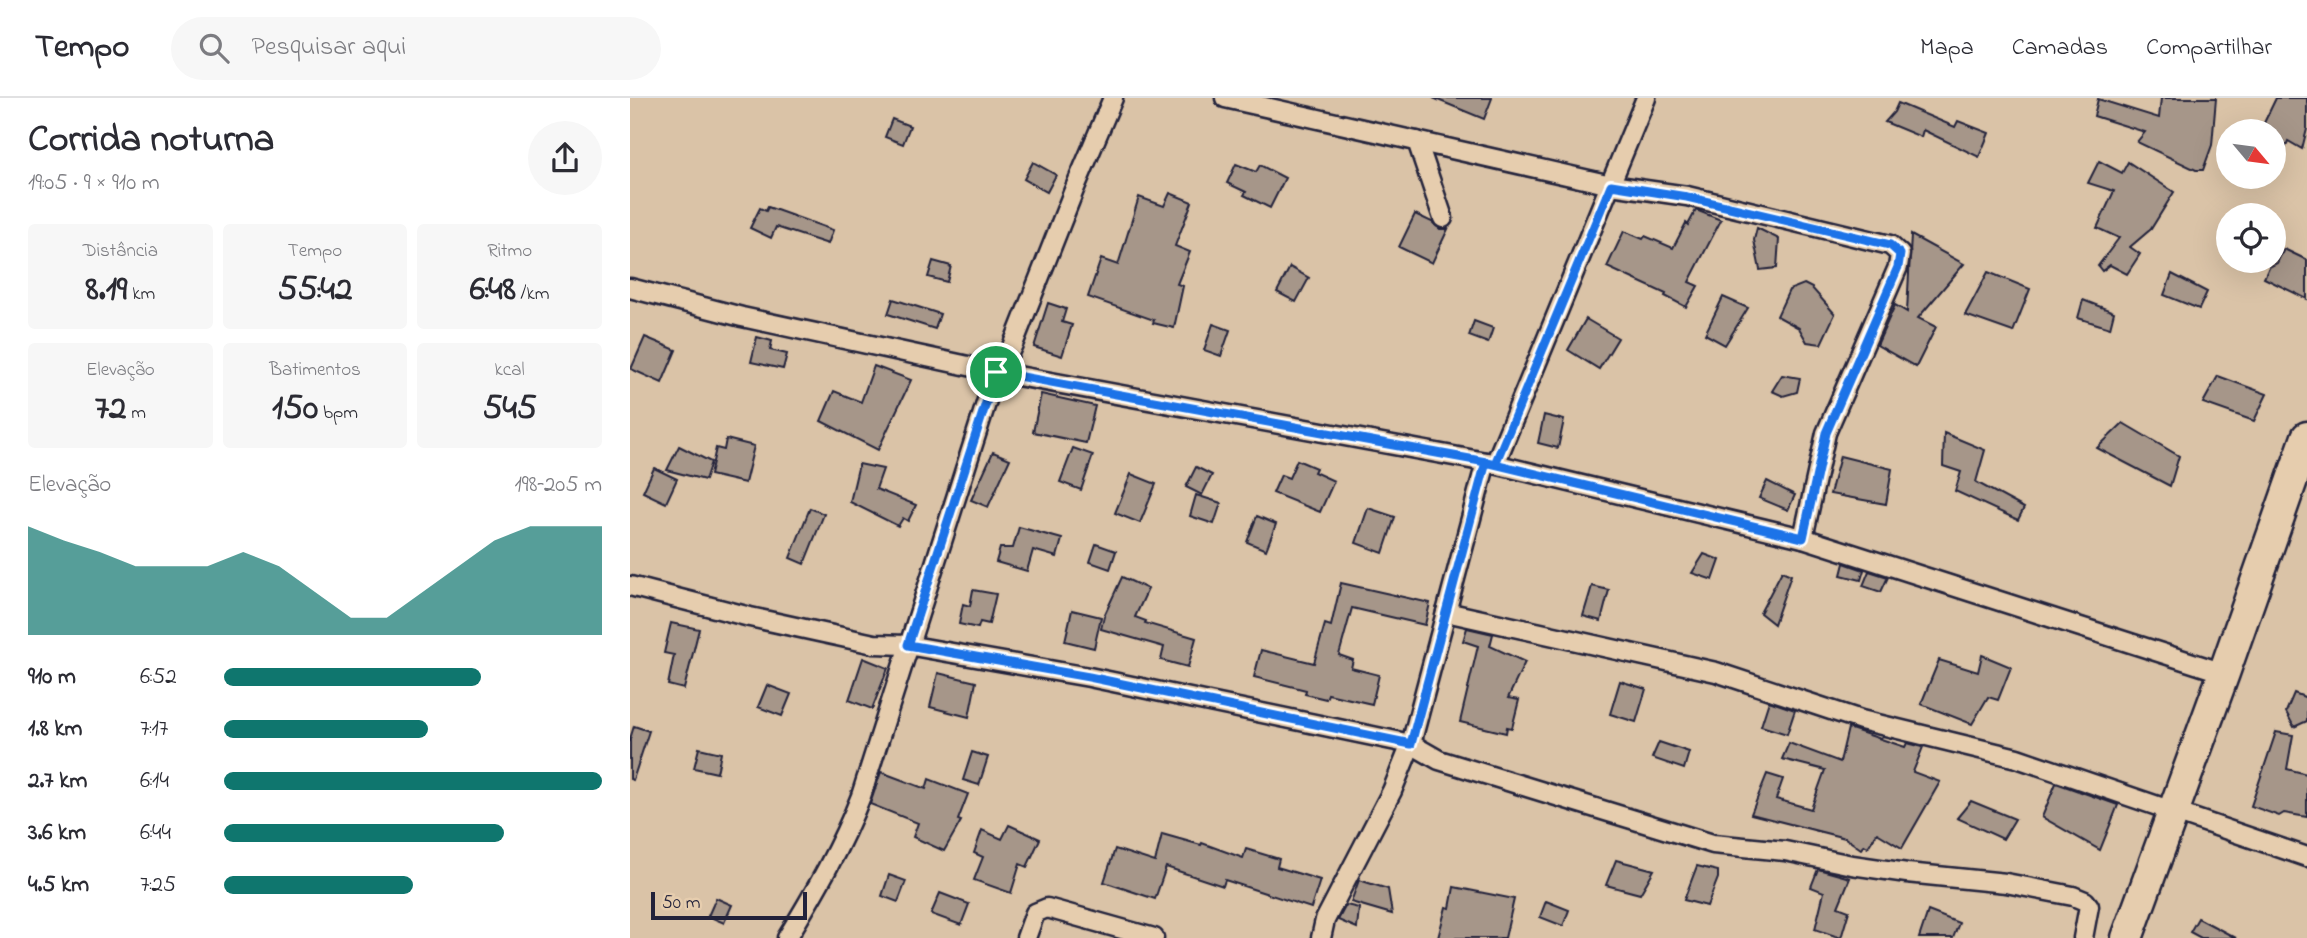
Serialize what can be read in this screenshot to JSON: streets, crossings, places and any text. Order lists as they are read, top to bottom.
{
  "scale_bar": "50 m",
  "north": "bottom right",
  "page": {
    "header": "Tempo",
    "search": "Pesquisar aqui",
    "nav": ["Mapa", "Camadas", "Compartilhar"],
    "heading": ["Corrida noturna", "19:05 · 9 × 910 m"],
    "stats": [
      ["Distância", "8.19 km"],
      ["Tempo", "55:42"],
      ["Ritmo", "6:48 /km"],
      ["Elevação", "72 m"],
      ["Batimentos", "150 bpm"],
      ["kcal", "545"]
    ],
    "chart": ["Elevação", "198–205 m"],
    "list": [
      {
        "name": "910 m",
        "note": "6:52"
      },
      {
        "name": "1.8 km",
        "note": "7:17"
      },
      {
        "name": "2.7 km",
        "note": "6:14"
      },
      {
        "name": "3.6 km",
        "note": "6:44"
      },
      {
        "name": "4.5 km",
        "note": "7:25"
      }
    ],
    "scale": "50 m"
  }
}
